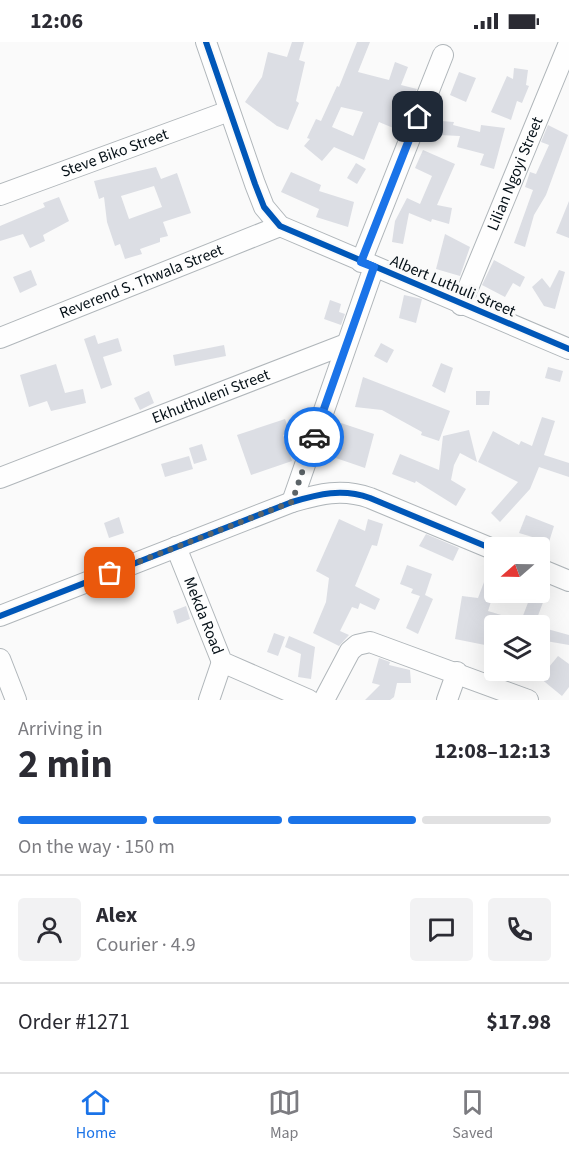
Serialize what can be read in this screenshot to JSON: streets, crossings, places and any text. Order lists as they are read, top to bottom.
{
  "streets": {
    "street": [
      "Steve Biko Street",
      "Lilian Ngoyi Street",
      "Reverend S. Thwala Street",
      "Albert Luthuli Street",
      "Ekhuthuleni Street",
      "Mekda Road"
    ]
  },
  "crossings": [
    ["Steve Biko Street", "Albert Luthuli Street"],
    ["Lilian Ngoyi Street", "Albert Luthuli Street"],
    ["Reverend S. Thwala Street", "Albert Luthuli Street"]
  ],
  "north": "left",
  "page": {
    "status": "12:06",
    "heading": ["2 min", "Arriving in", "12:08–12:13"],
    "panel": [
      "Alex",
      "Courier · 4.9",
      "Order #1271",
      "$17.98"
    ],
    "bar": "On the way · 150 m",
    "tabs": ["Home", "Map", "Saved"]
  }
}
